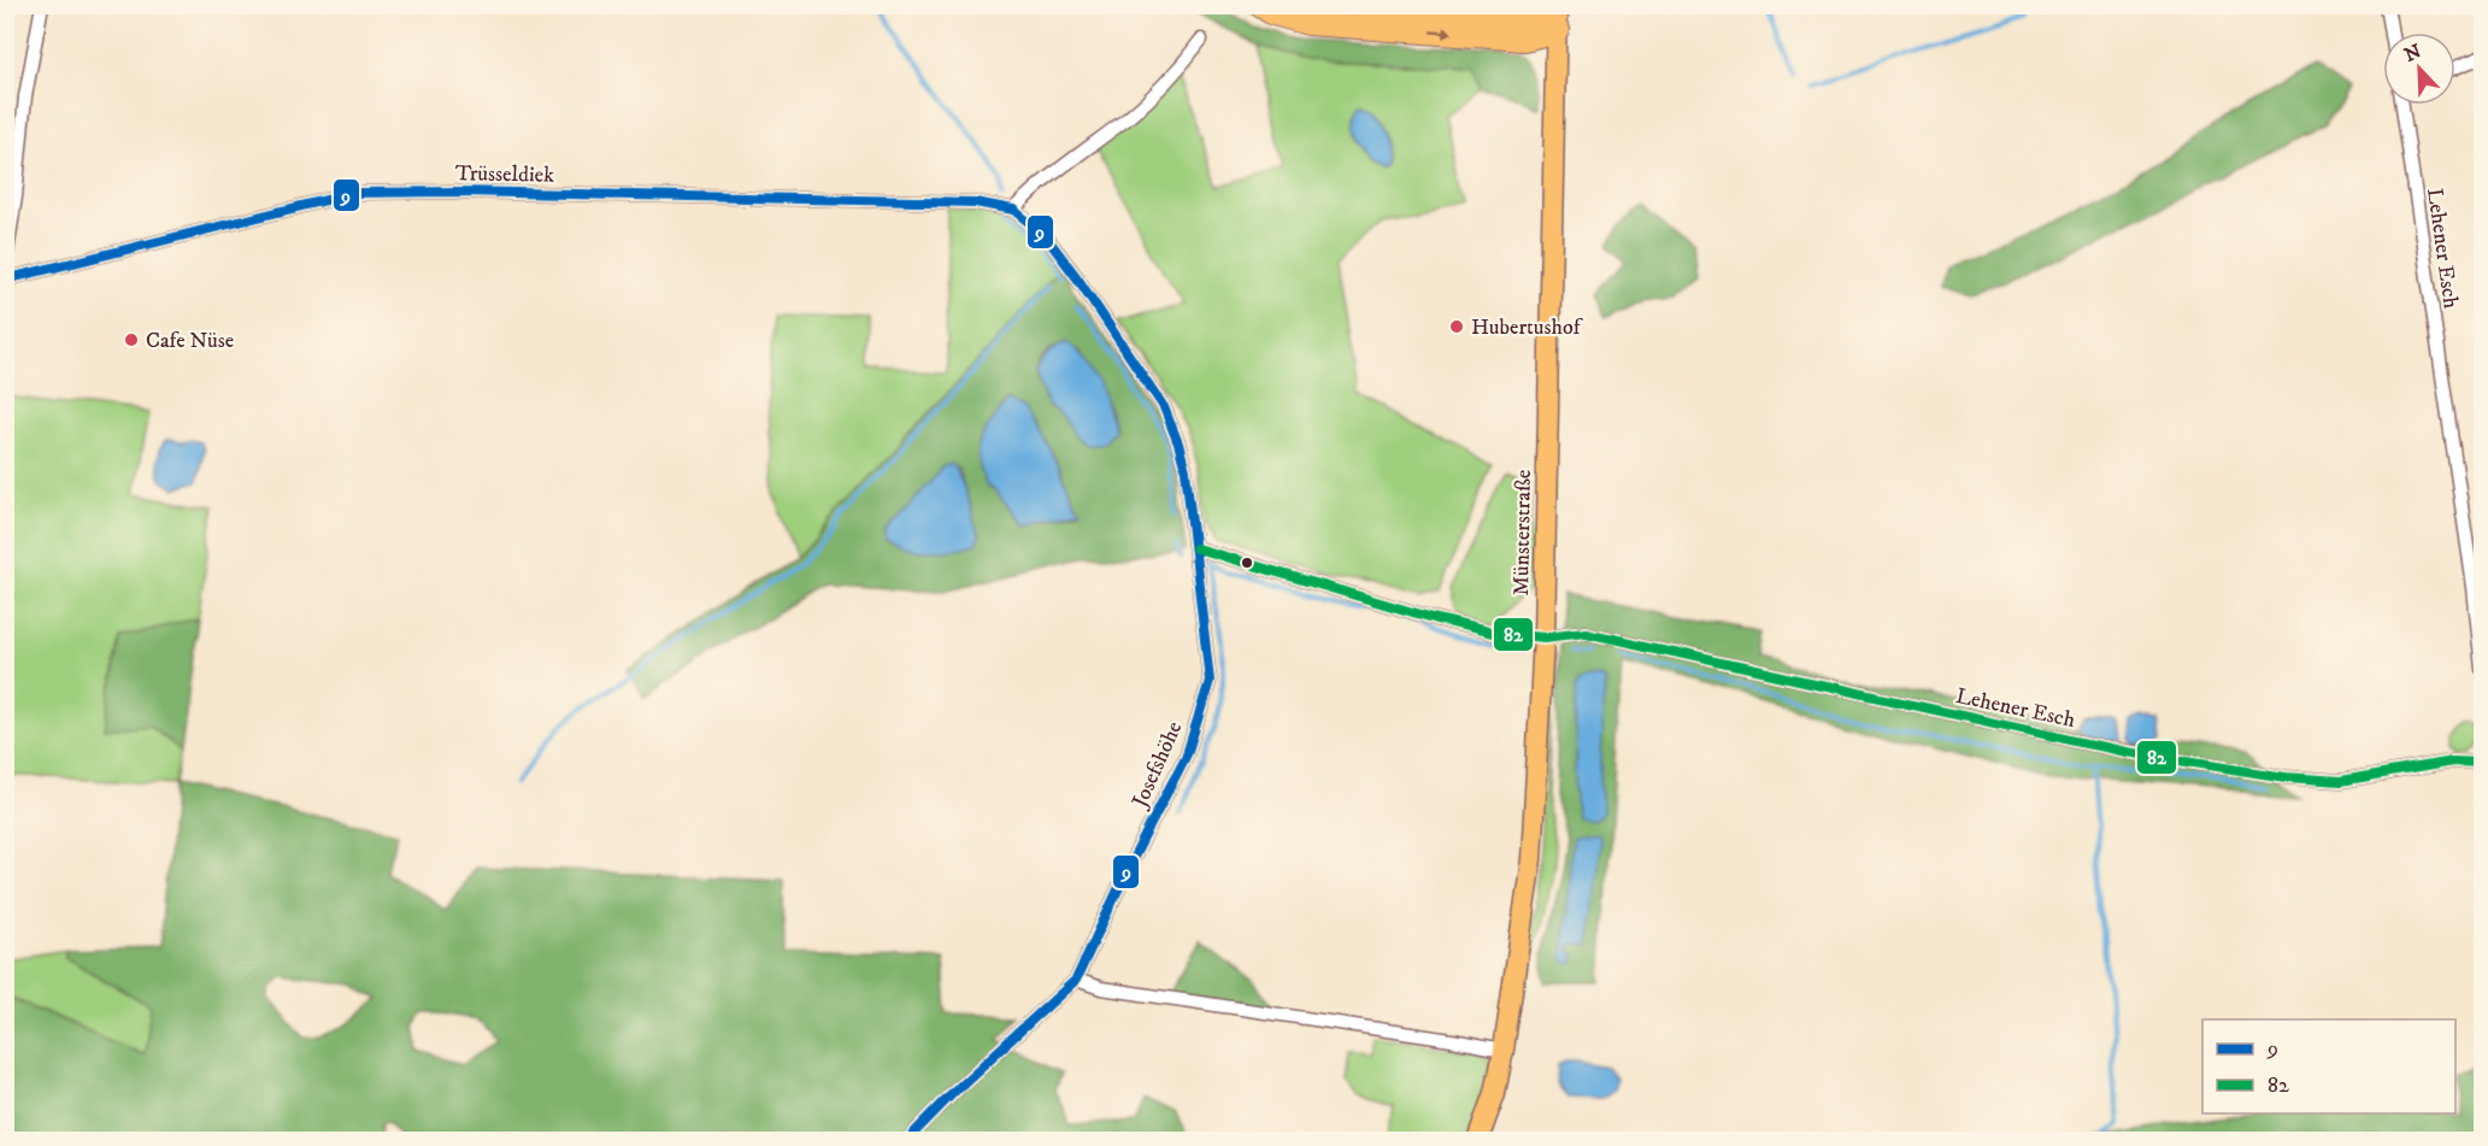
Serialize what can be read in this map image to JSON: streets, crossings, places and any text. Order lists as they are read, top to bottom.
{
  "streets": {
    "main road": ["Münsterstraße"],
    "street": ["Trüsseldiek", "Lehener Esch", "Josefshöhe"]
  },
  "crossings": [
    ["Trüsseldiek", "Josefshöhe"],
    ["Lehener Esch", "Münsterstraße"]
  ],
  "places": ["Hubertushof", "Cafe Nüse"],
  "lines": ["transit line 9", "transit line 82"],
  "legend": ["9", "82"],
  "north": "top left"
}
